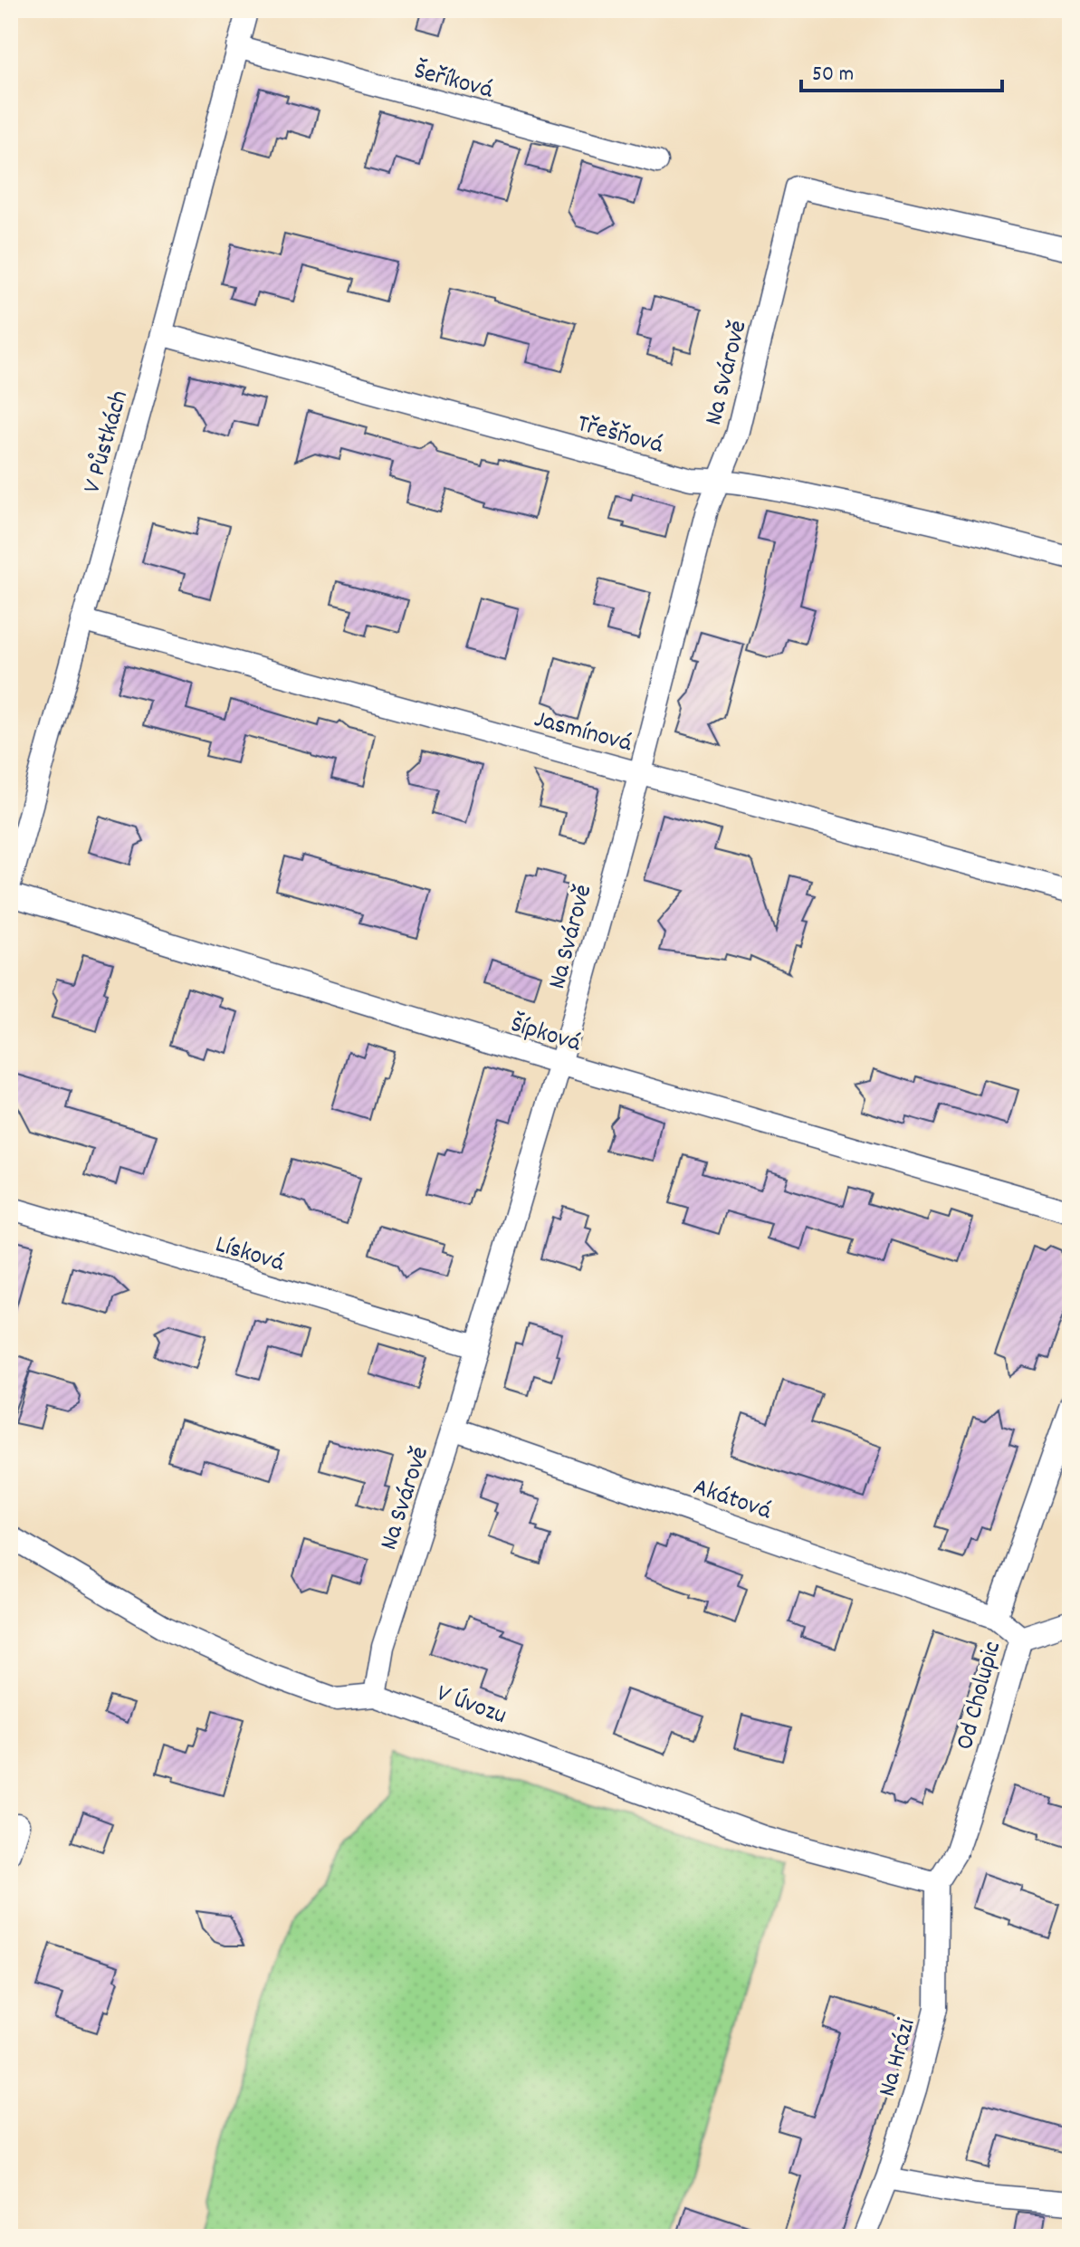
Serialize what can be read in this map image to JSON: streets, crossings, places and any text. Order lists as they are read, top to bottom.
{
  "streets": {
    "street": [
      "Šeříková",
      "Na Svárově",
      "Třešňová",
      "V Půstkách",
      "Jasmínová",
      "Šípková",
      "Lísková",
      "Akátová",
      "Od Cholupic",
      "V Úvozu",
      "Na Hrázi"
    ]
  },
  "crossings": [
    ["Šeříková", "V Půstkách"],
    ["Na Svárově", "Třešňová"],
    ["Na Svárově", "Jasmínová"],
    ["Na Svárově", "Šípková"],
    ["Na Svárově", "Lísková"],
    ["Na Svárově", "Akátová"],
    ["Na Svárově", "V Úvozu"],
    ["Třešňová", "V Půstkách"],
    ["V Půstkách", "Jasmínová"],
    ["Akátová", "Od Cholupic"],
    ["Od Cholupic", "V Úvozu"],
    ["Od Cholupic", "Na Hrázi"],
    ["V Úvozu", "Na Hrázi"]
  ],
  "scale_bar": "50 m"
}
